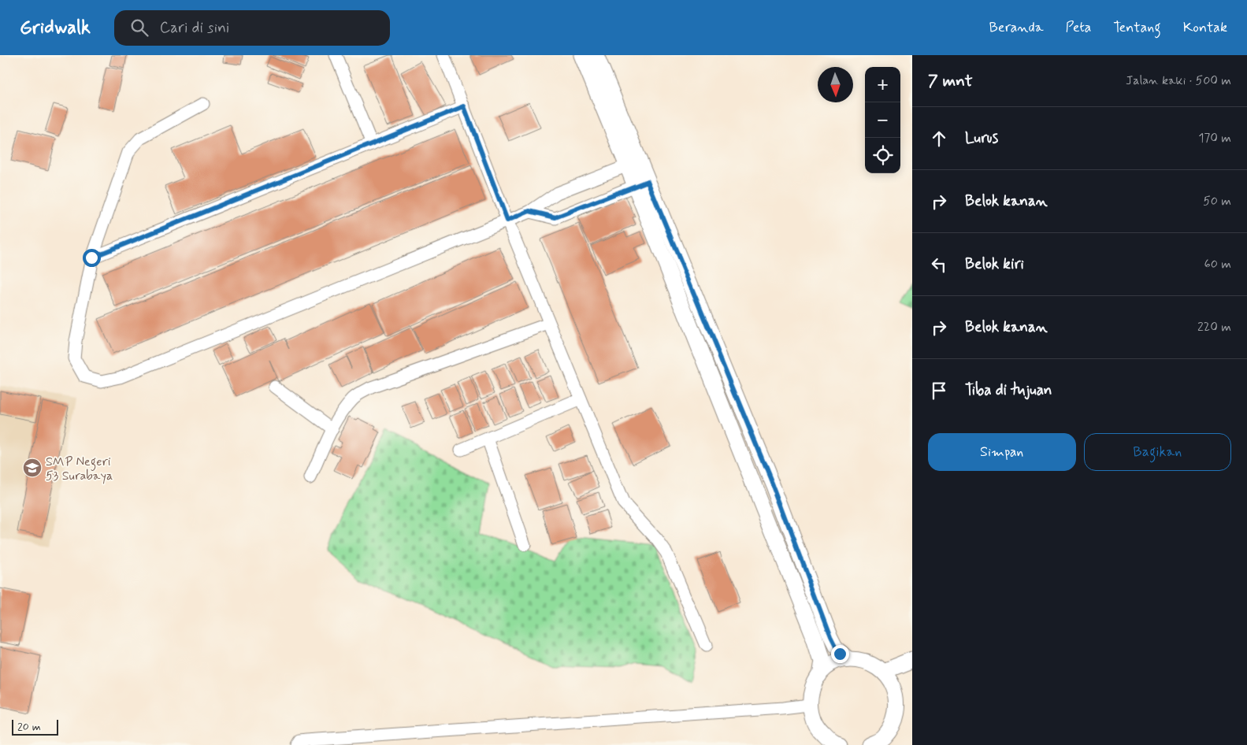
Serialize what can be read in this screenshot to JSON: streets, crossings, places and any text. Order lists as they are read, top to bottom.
{
  "places": {
    "school or university": ["SMP Negeri 53 Surabaya"]
  },
  "scale_bar": "20 m",
  "north": "bottom",
  "page": {
    "header": "Gridwalk",
    "search": "Cari di sini",
    "nav": [
      "Beranda",
      "Peta",
      "Tentang",
      "Kontak"
    ],
    "heading": ["7 mnt", "Jalan kaki · 500 m"],
    "map_buttons": ["+", "−"],
    "list": [
      ["Lurus", "170 m"],
      ["Belok kanan", "50 m"],
      ["Belok kiri", "60 m"],
      ["Belok kanan", "220 m"],
      "Tiba di tujuan"
    ],
    "buttons": ["Simpan", "Bagikan"],
    "scale": "20 m"
  }
}
